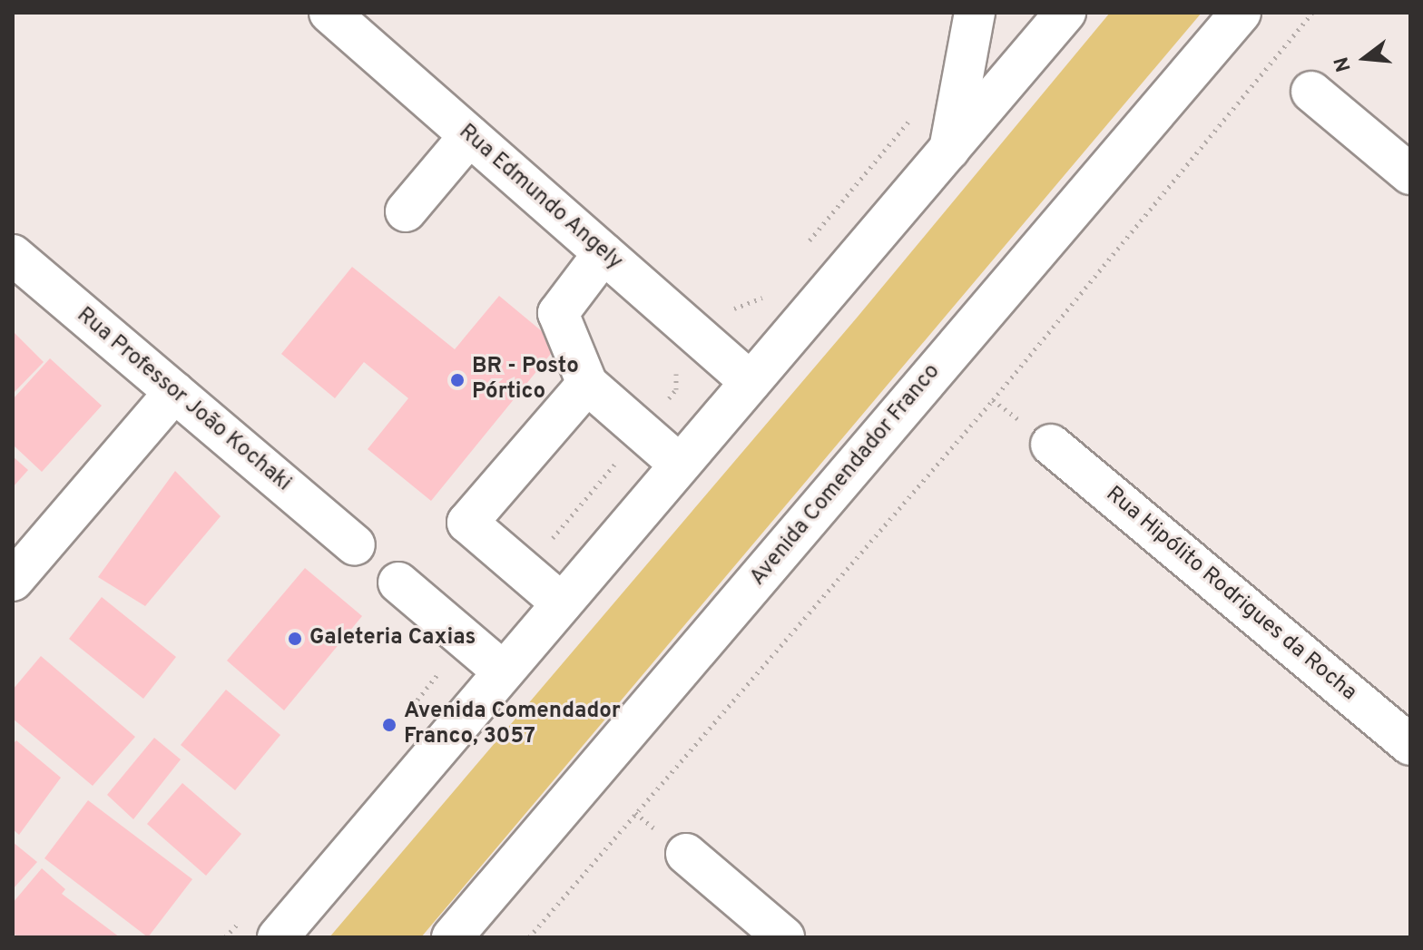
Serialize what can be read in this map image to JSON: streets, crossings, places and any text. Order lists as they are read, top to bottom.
{
  "streets": {
    "main road": [
      "Rua Edmundo Angely",
      "Rua Professor João Kochaki",
      "Avenida Comendador Franco",
      "Rua Hipólito Rodrigues da Rocha"
    ]
  },
  "places": ["BR - Posto Pórtico", "Galeteria Caxias", "Avenida Comendador Franco, 3057"],
  "north": "left"
}
